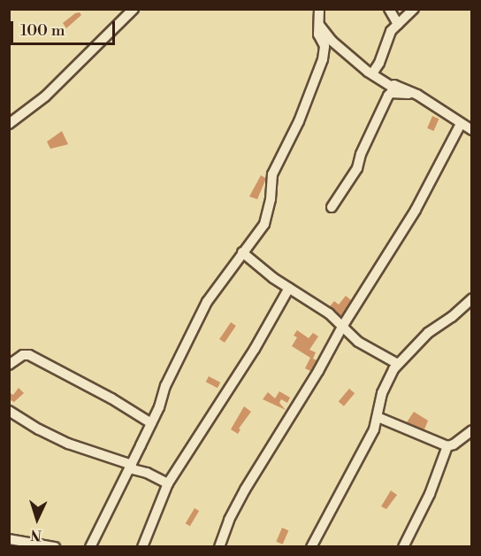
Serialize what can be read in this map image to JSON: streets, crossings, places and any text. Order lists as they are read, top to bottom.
{
  "scale_bar": "100 m",
  "north": "bottom"
}
